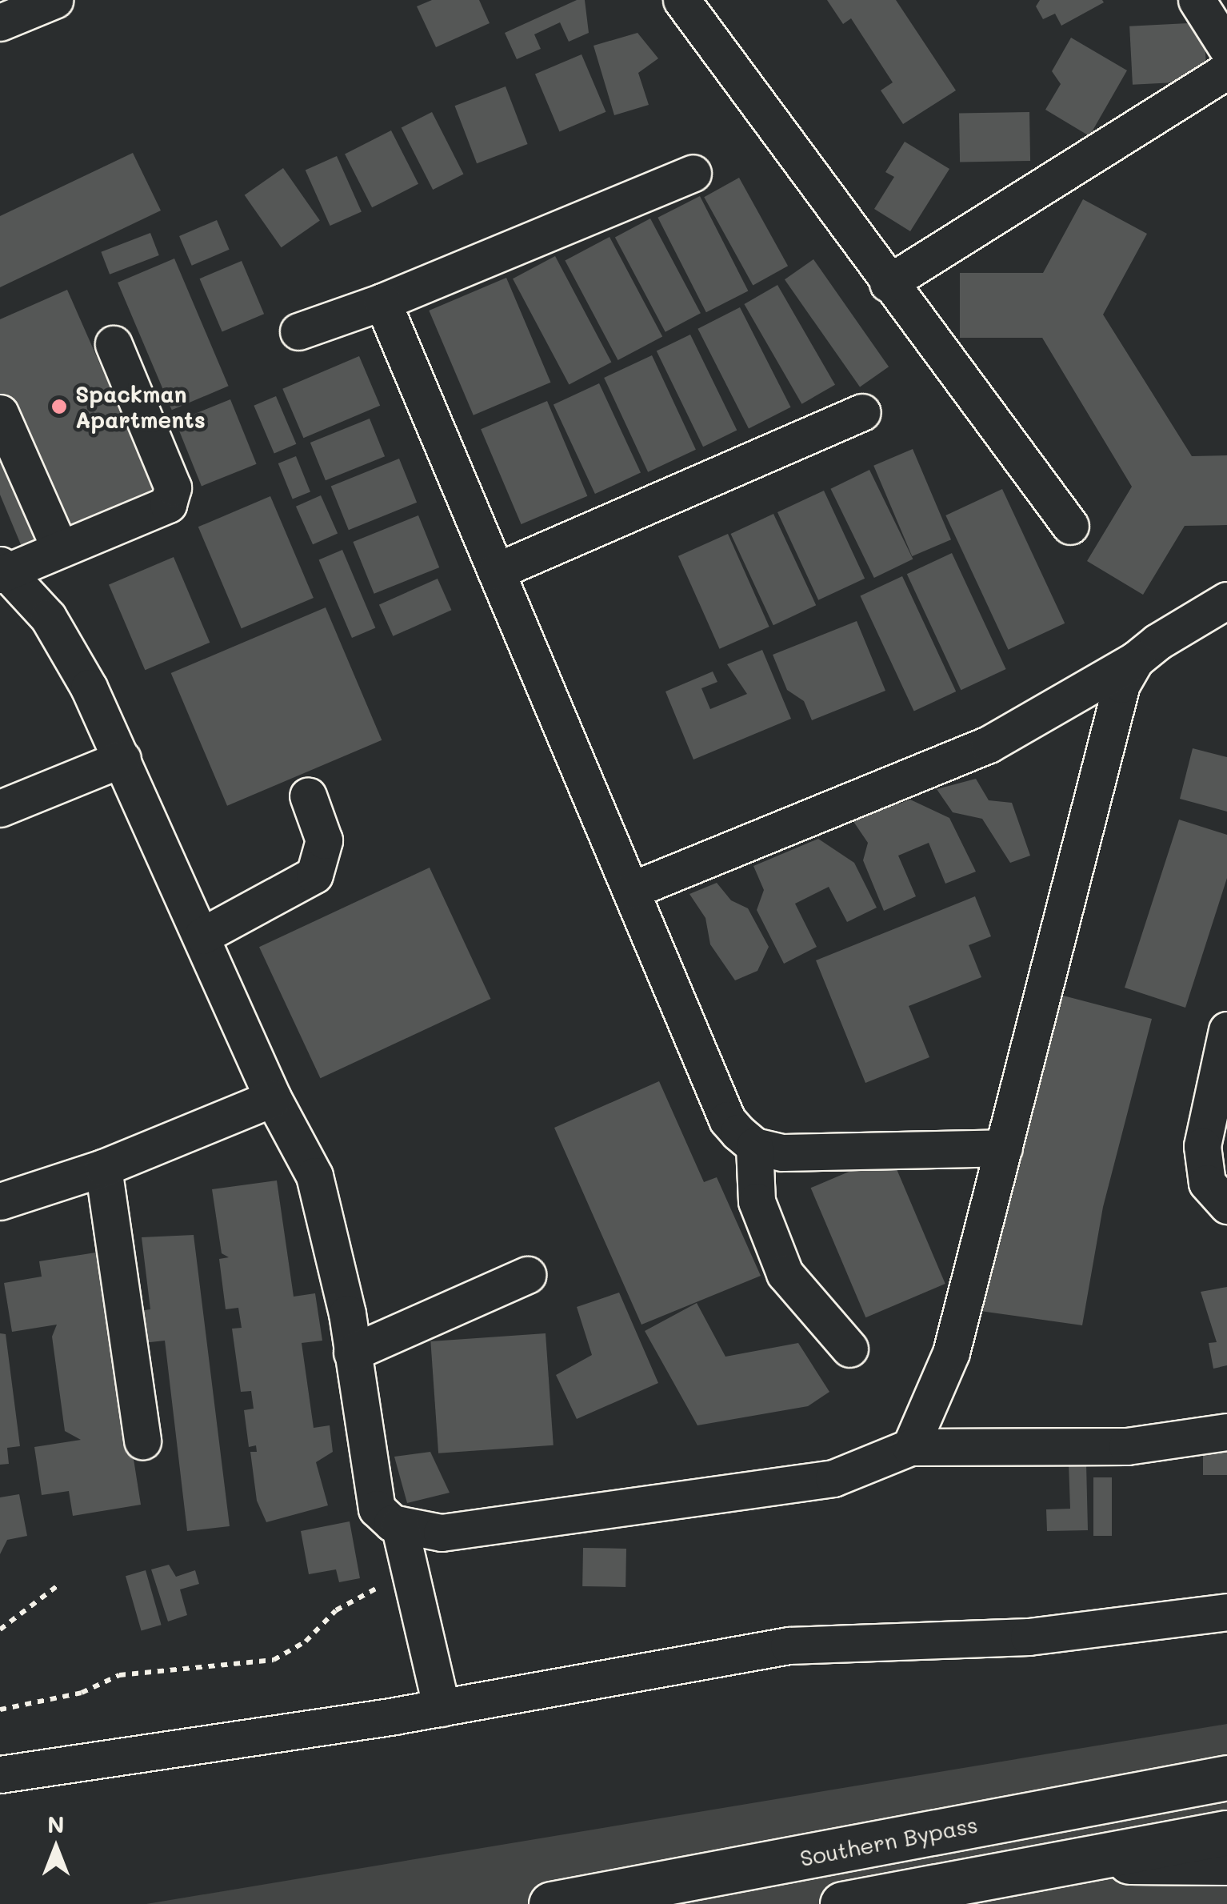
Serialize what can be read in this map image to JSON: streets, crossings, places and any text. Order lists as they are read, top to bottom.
{
  "streets": {
    "main road": ["Southern Bypass"]
  },
  "places": ["Spackman Apartments"],
  "north": "top"
}
